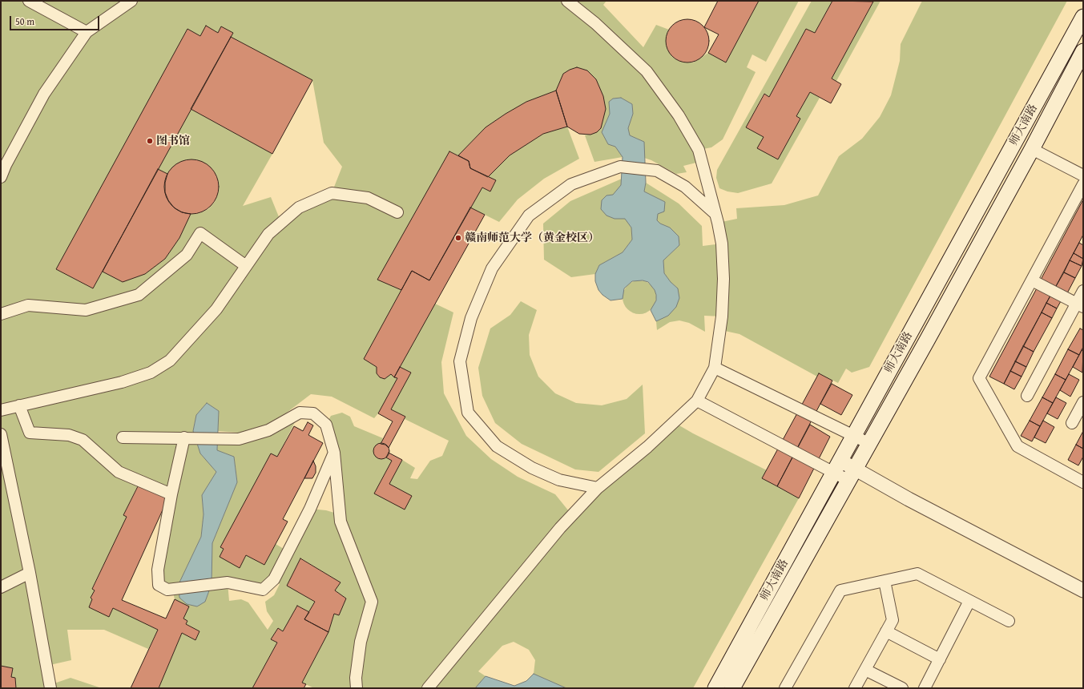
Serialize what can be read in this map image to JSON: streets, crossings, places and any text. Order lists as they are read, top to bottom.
{
  "streets": {
    "main road": ["师大南路"]
  },
  "places": ["图书馆", "赣南师范大学（黄金校区）"],
  "scale_bar": "50 m"
}
